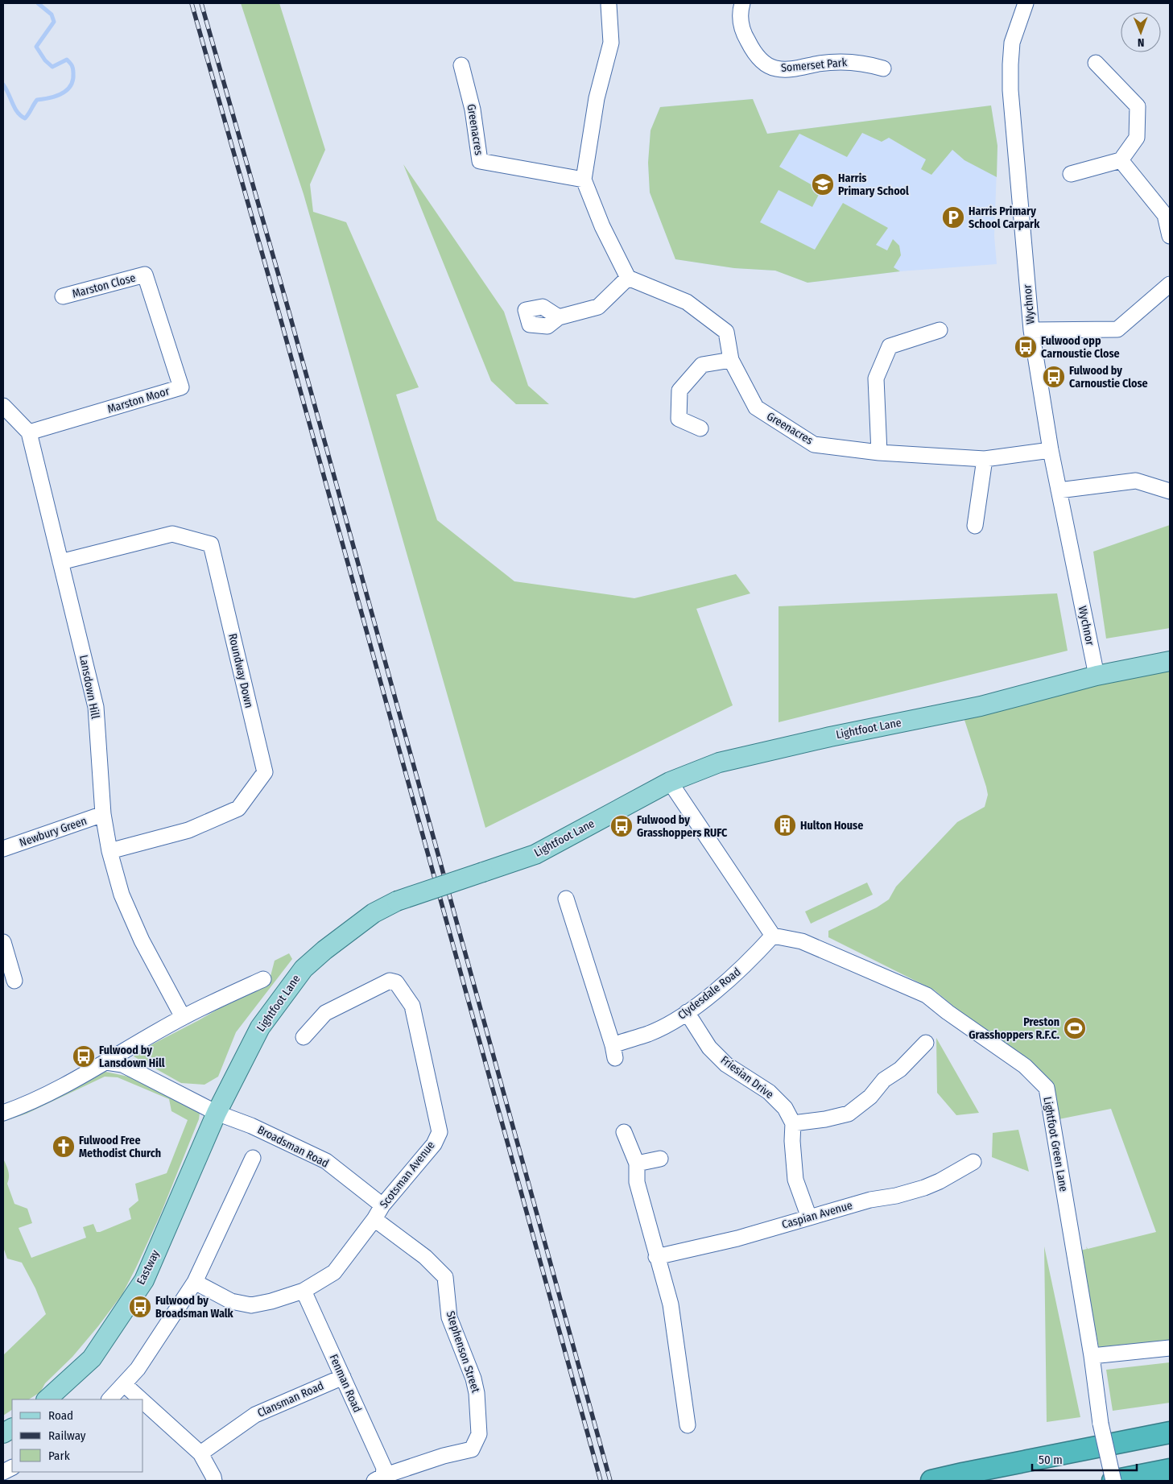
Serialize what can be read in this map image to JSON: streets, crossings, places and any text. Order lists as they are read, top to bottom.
{
  "streets": {
    "main road": ["Lightfoot Lane", "Eastway"],
    "street": [
      "Somerset Park",
      "Greenacres",
      "Marston Close",
      "Wychnor",
      "Marston Moor",
      "Roundway Down",
      "Lansdown Hill",
      "Newbury Green",
      "Clydesdale Road",
      "Friesian Drive",
      "Lightfoot Green Lane",
      "Broadsman Road",
      "Scotsman Avenue",
      "Caspian Avenue",
      "Stephenson Street",
      "Fenman Road",
      "Clansman Road"
    ]
  },
  "crossings": [
    ["Greenacres", "Wychnor"],
    ["Marston Close", "Marston Moor"],
    ["Wychnor", "Lightfoot Lane"],
    ["Marston Moor", "Lansdown Hill"],
    ["Roundway Down", "Lansdown Hill"],
    ["Lansdown Hill", "Newbury Green"],
    ["Lightfoot Lane", "Broadsman Road"],
    ["Lightfoot Lane", "Eastway"],
    ["Clydesdale Road", "Friesian Drive"],
    ["Clydesdale Road", "Lightfoot Green Lane"],
    ["Broadsman Road", "Scotsman Avenue"],
    ["Broadsman Road", "Eastway"],
    ["Scotsman Avenue", "Stephenson Street"],
    ["Scotsman Avenue", "Fenman Road"],
    ["Stephenson Street", "Fenman Road"],
    ["Fenman Road", "Clansman Road"]
  ],
  "places": {
    "school or university": ["Harris Primary School"],
    "parking": ["Harris Primary School Carpark"],
    "bus stop": [
      "Fulwood opp Carnoustie Close",
      "Fulwood by Carnoustie Close",
      "Fulwood by Grasshoppers RUFC",
      "Fulwood by Lansdown Hill",
      "Fulwood by Broadsman Walk"
    ],
    "building": ["Hulton House"],
    "sports": ["Preston Grasshoppers R.F.C."],
    "church": ["Fulwood Free Methodist Church"]
  },
  "legend": ["Road", "Railway", "Park"],
  "scale_bar": "50 m",
  "north": "bottom"
}
